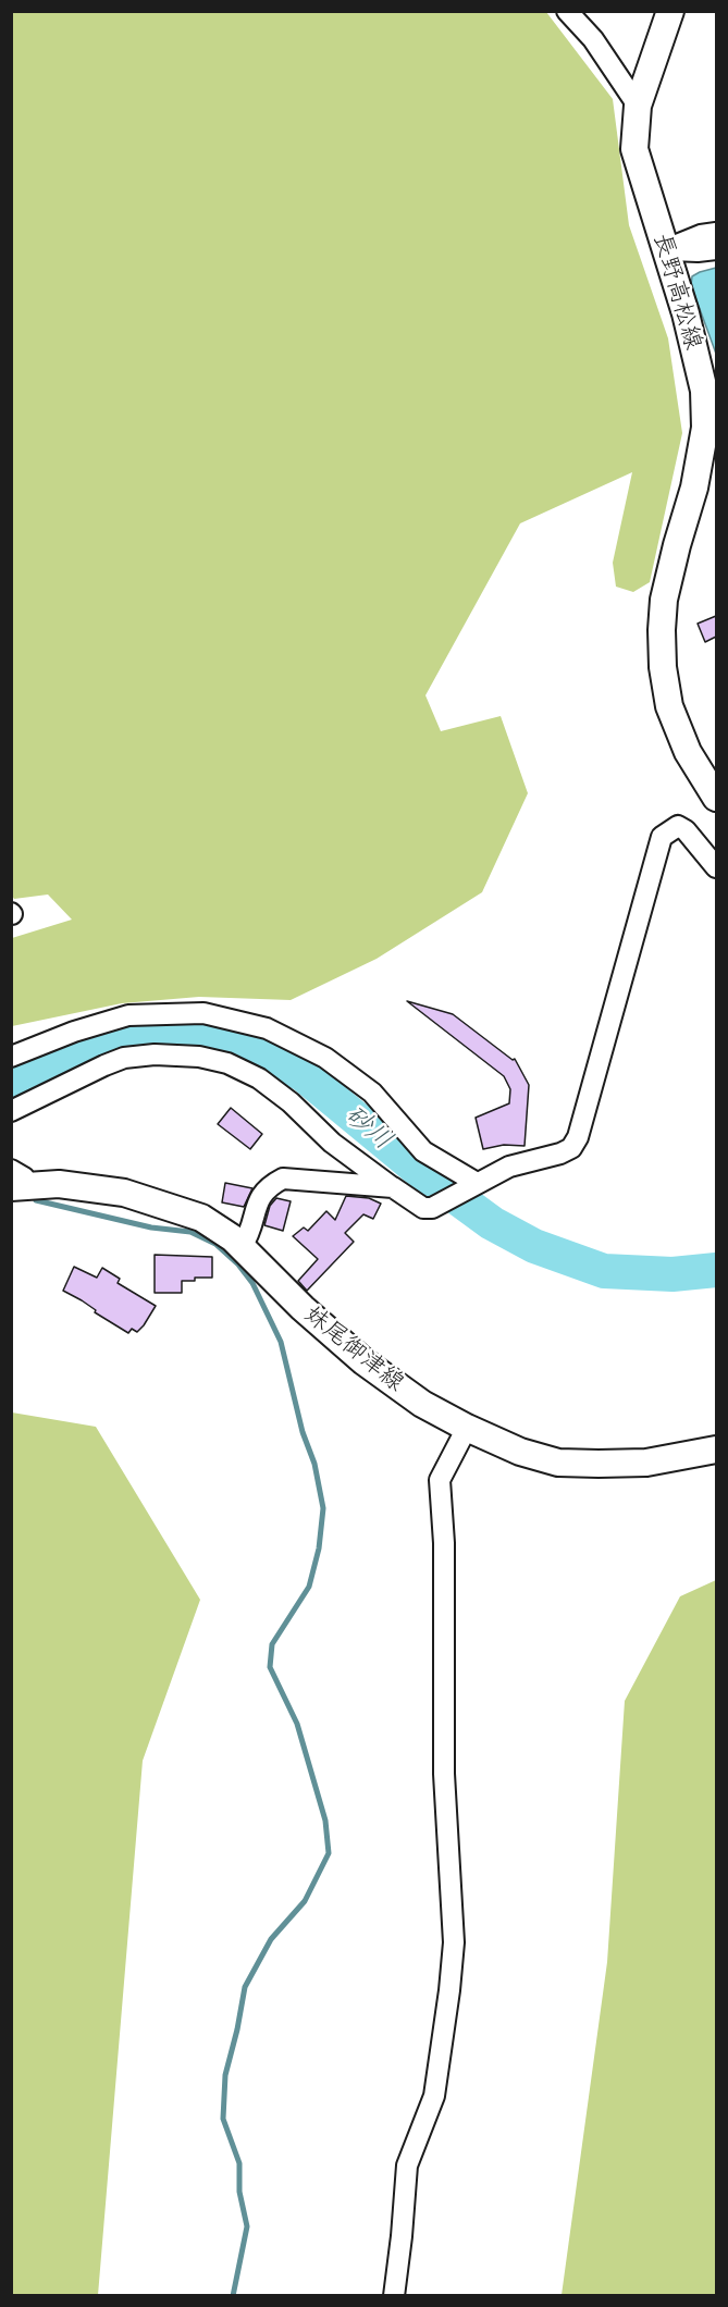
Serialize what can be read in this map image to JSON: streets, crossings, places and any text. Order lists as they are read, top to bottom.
{
  "streets": {
    "main road": ["長野高松線", "妹尾御津線"]
  },
  "water": ["砂川"]
}
